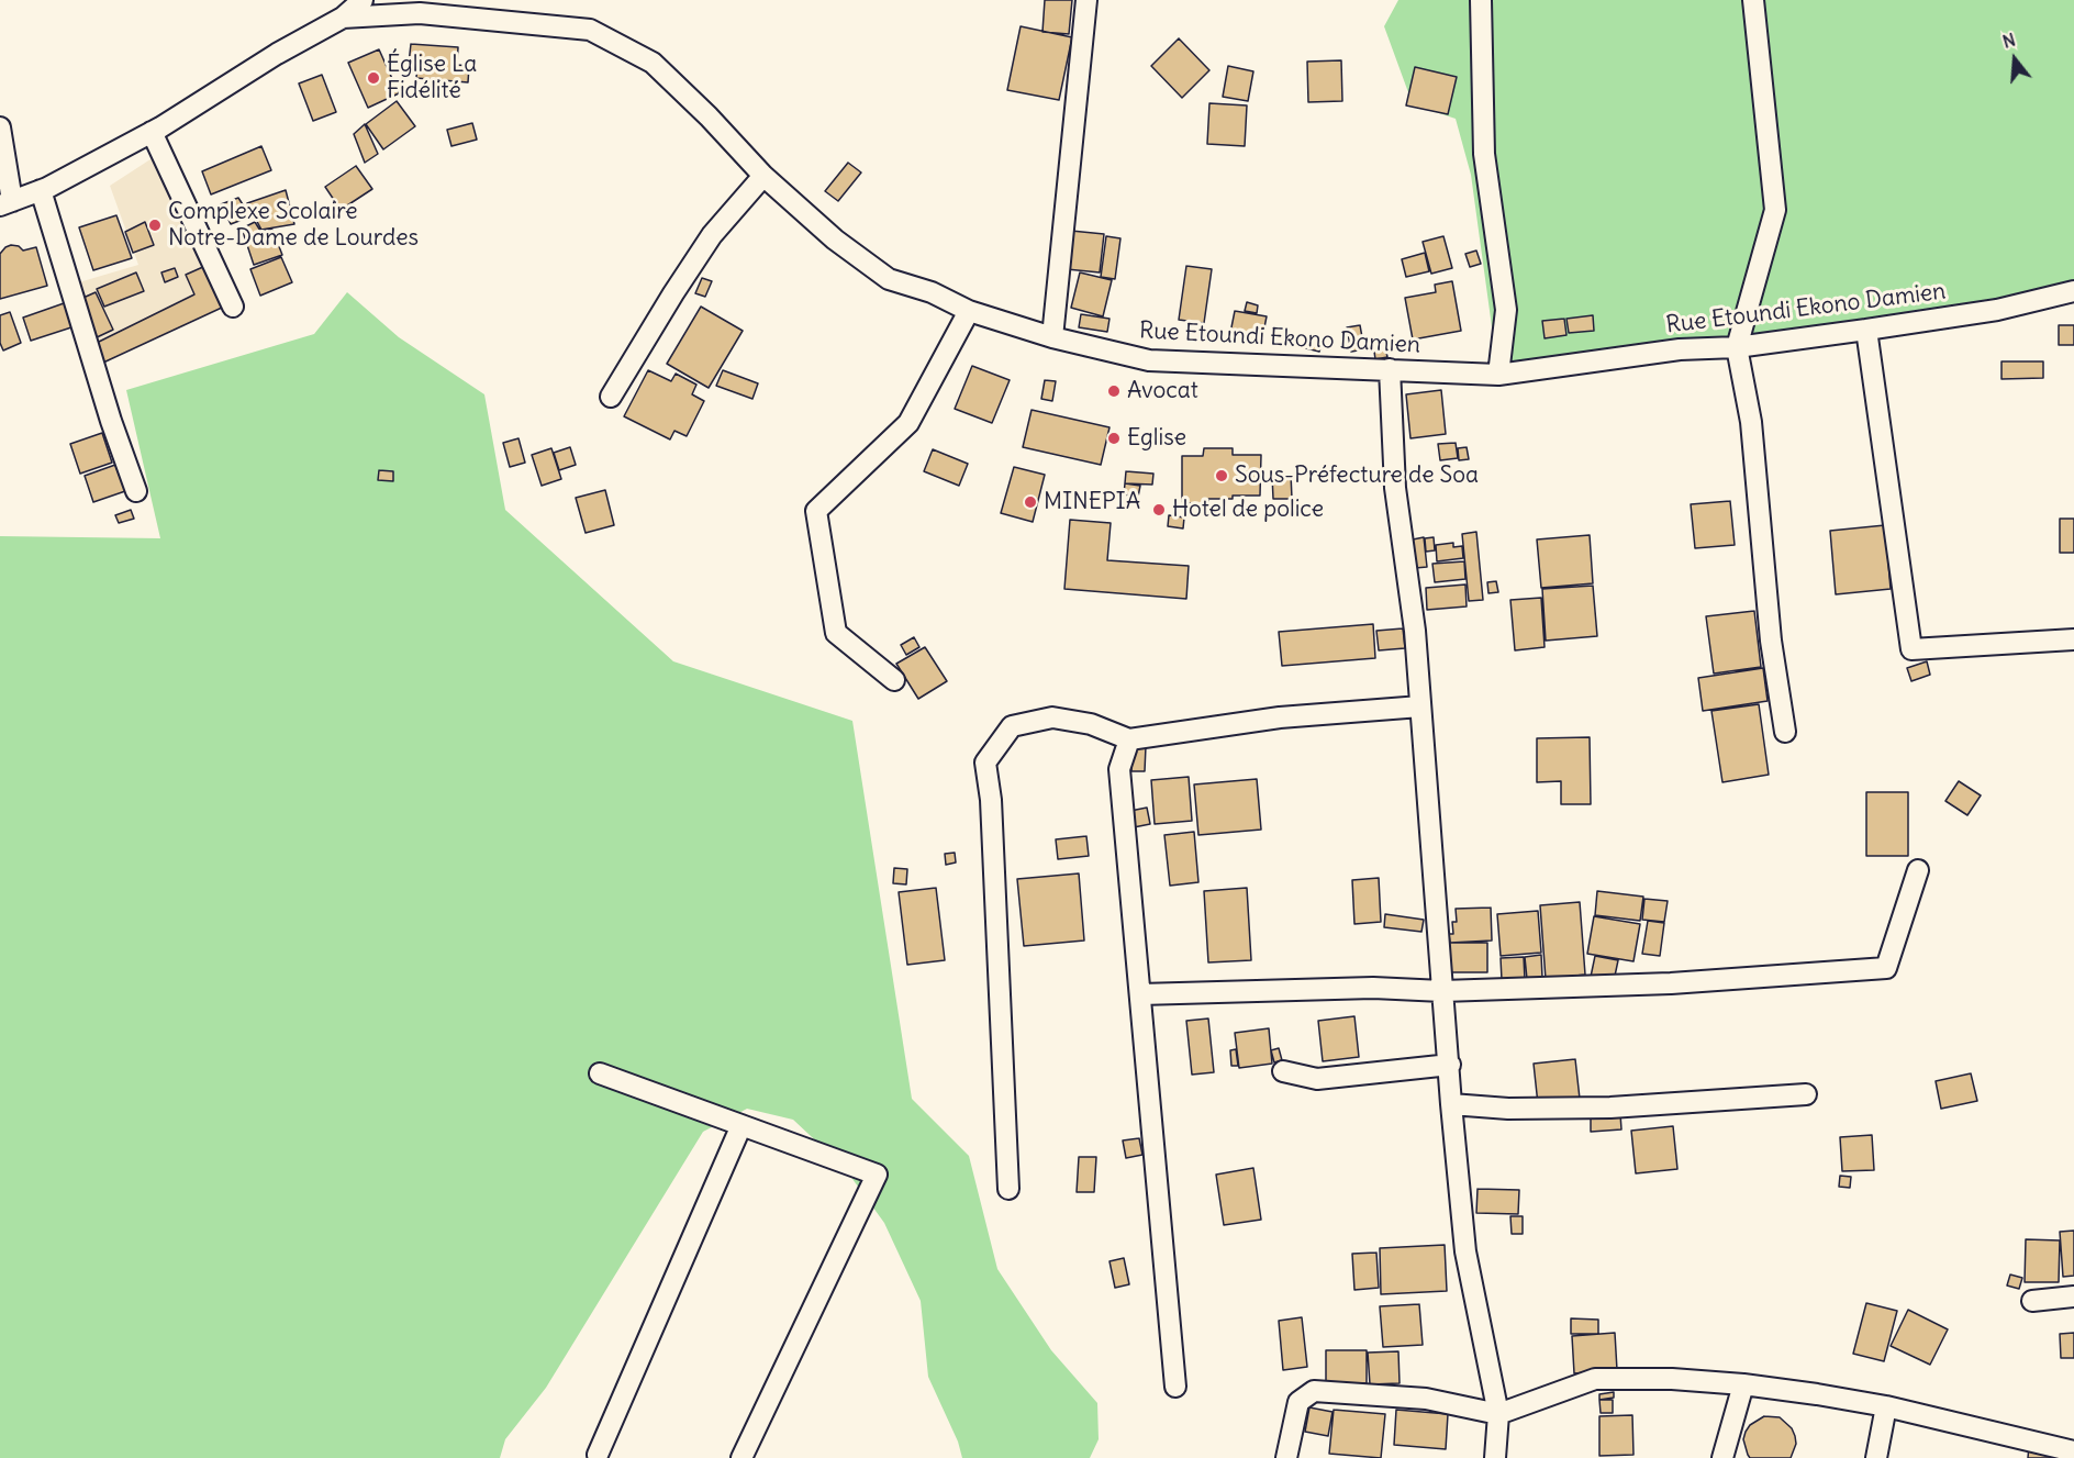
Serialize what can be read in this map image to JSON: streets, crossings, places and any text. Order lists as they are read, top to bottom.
{
  "streets": {
    "street": ["Rue Etoundi Ekono Damien"]
  },
  "places": [
    "Église La Fidélité",
    "Complexe Scolaire Notre-Dame de Lourdes",
    "Avocat",
    "Eglise",
    "Sous-Préfecture de Soa",
    "MINEPIA",
    "Hotel de police"
  ],
  "north": "top"
}
